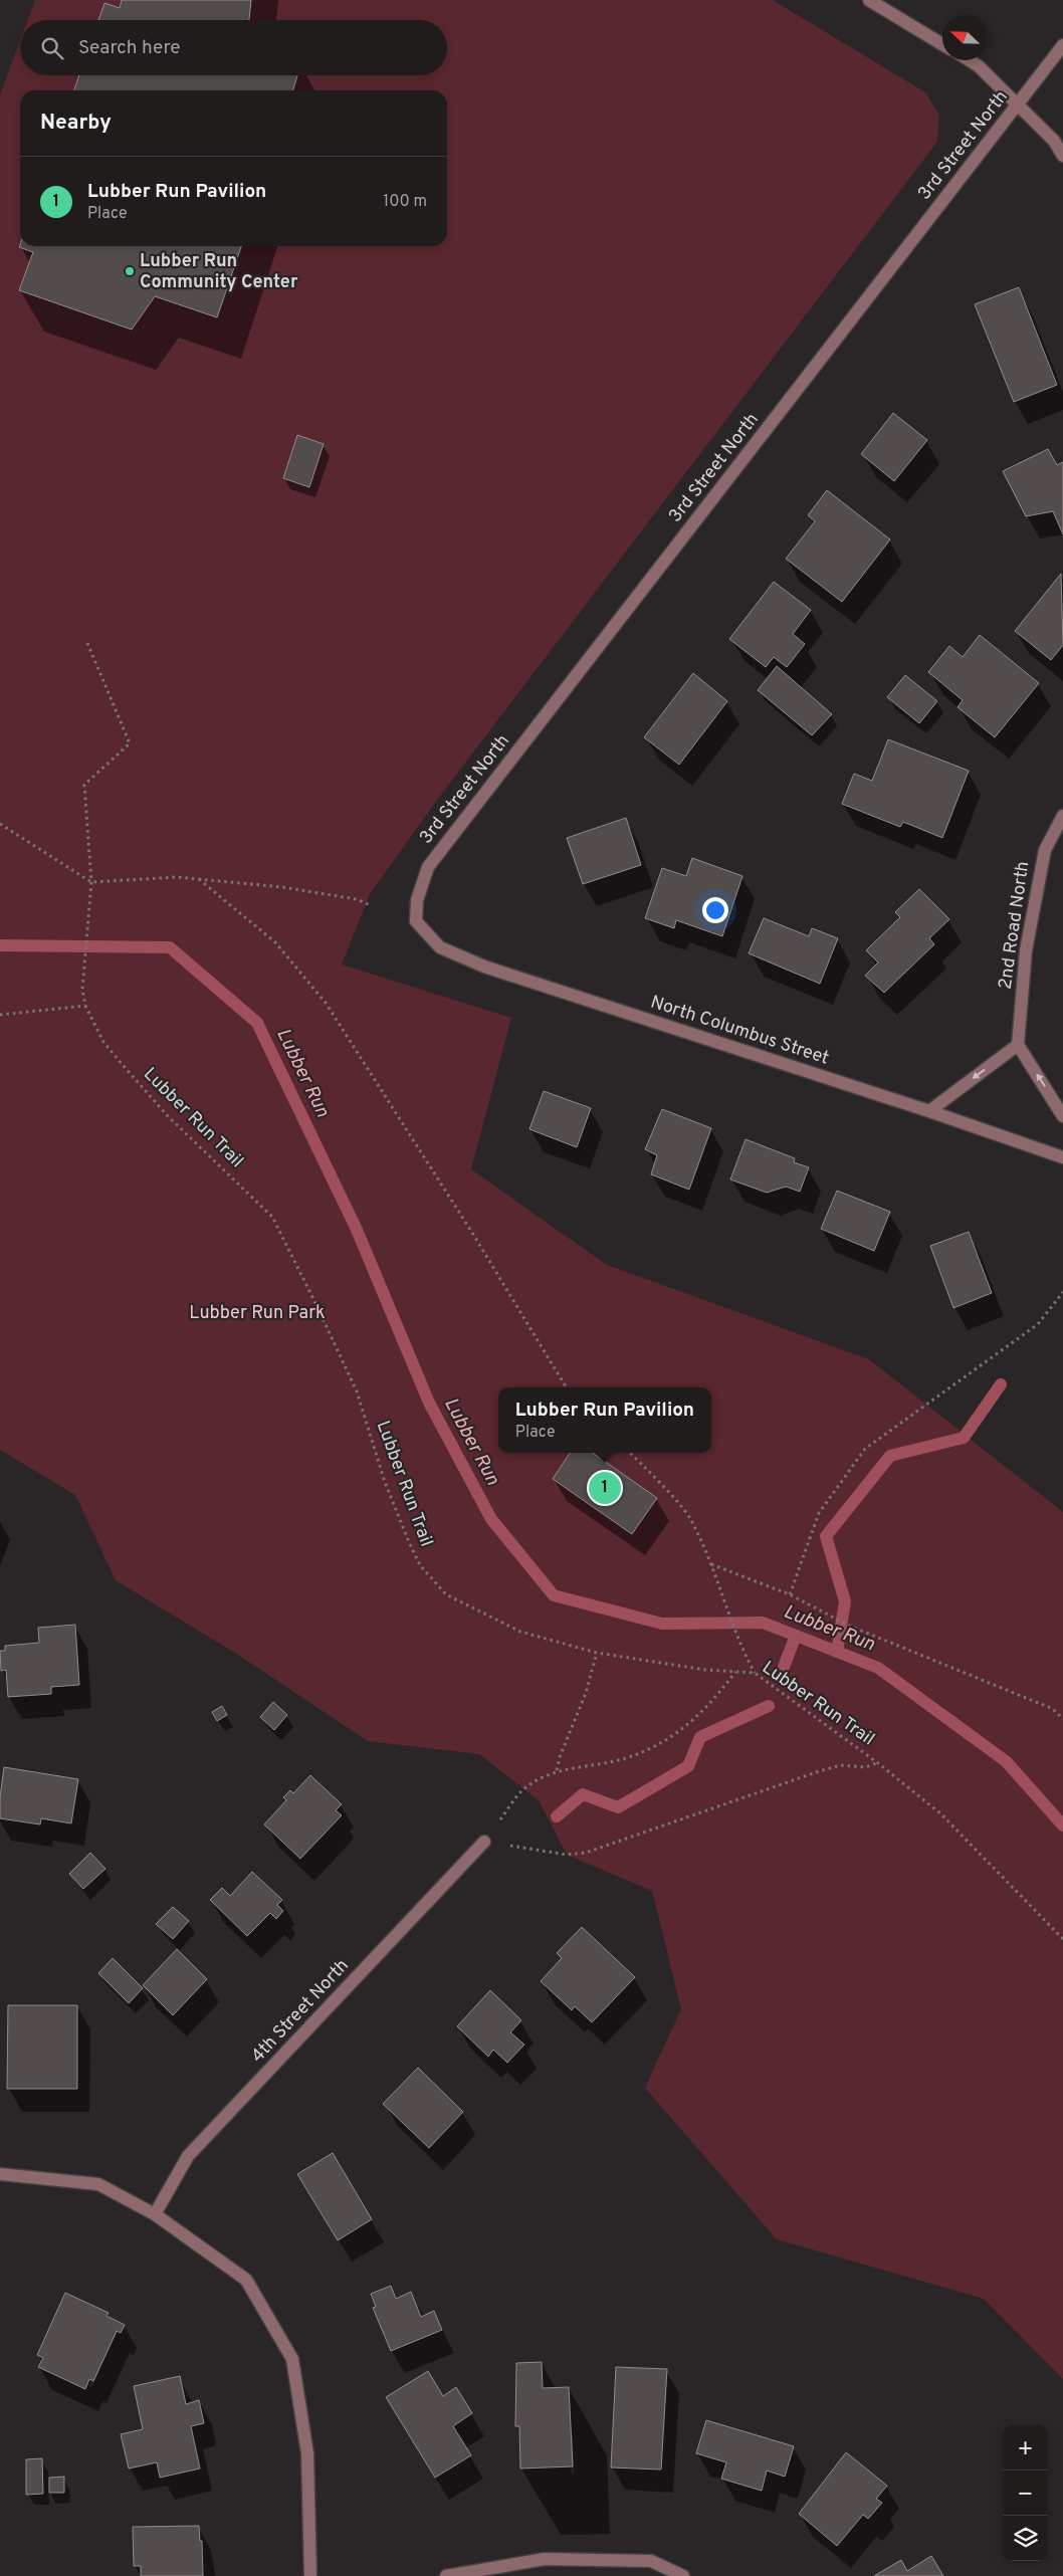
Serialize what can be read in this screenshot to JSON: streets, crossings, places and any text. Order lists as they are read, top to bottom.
{
  "streets": {
    "street": [
      "3rd Street North",
      "2nd Road North",
      "North Columbus Street",
      "4th Street North"
    ],
    "path": ["Lubber Run Trail"]
  },
  "crossings": [
    ["3rd Street North", "North Columbus Street"]
  ],
  "water": ["Lubber Run"],
  "parks": ["Lubber Run Park"],
  "places": ["Lubber Run Community Center"],
  "north": "top left",
  "page": {
    "search": "Search here",
    "heading": "Nearby",
    "list": [
      {
        "mark": "1",
        "name": "Lubber Run Pavilion",
        "note": "Place",
        "value": "100 m"
      }
    ],
    "popup": ["Lubber Run Pavilion", "Place"],
    "pins": "1",
    "map_buttons": ["+", "−"]
  }
}
